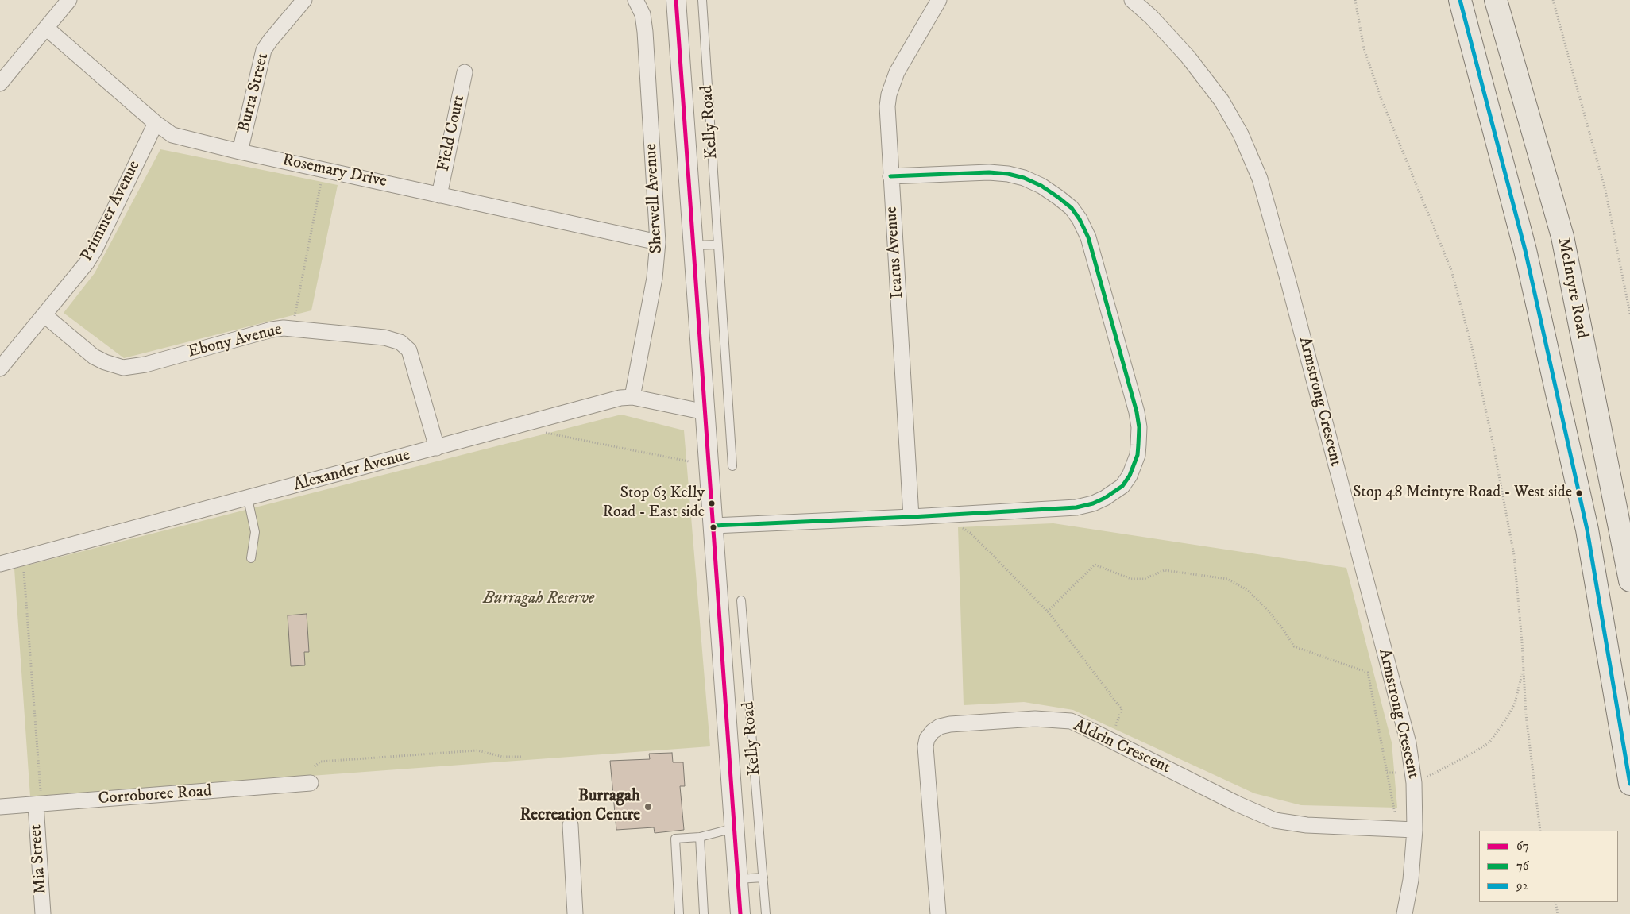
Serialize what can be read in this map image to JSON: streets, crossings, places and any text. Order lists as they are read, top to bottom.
{
  "streets": {
    "main road": ["McIntyre Road"],
    "street": [
      "Burra Street",
      "Kelly Road",
      "Field Court",
      "Rosemary Drive",
      "Sherwell Avenue",
      "Primmer Avenue",
      "Icarus Avenue",
      "Ebony Avenue",
      "Armstrong Crescent",
      "Alexander Avenue",
      "Aldrin Crescent",
      "Corroboree Road",
      "Mia Street"
    ]
  },
  "crossings": [
    ["Burra Street", "Rosemary Drive"],
    ["Kelly Road", "Alexander Avenue"],
    ["Field Court", "Rosemary Drive"],
    ["Rosemary Drive", "Sherwell Avenue"],
    ["Rosemary Drive", "Primmer Avenue"],
    ["Sherwell Avenue", "Alexander Avenue"],
    ["Primmer Avenue", "Ebony Avenue"],
    ["Ebony Avenue", "Alexander Avenue"],
    ["Armstrong Crescent", "Aldrin Crescent"],
    ["Corroboree Road", "Mia Street"]
  ],
  "parks": ["Burragah Reserve"],
  "places": ["Stop 48 Mcintyre Road - West side", "Stop 63 Kelly Road - East side", "Burragah Recreation Centre"],
  "lines": ["transit line 67", "transit line 92", "transit line 76"],
  "legend": ["67", "76", "92"]
}
